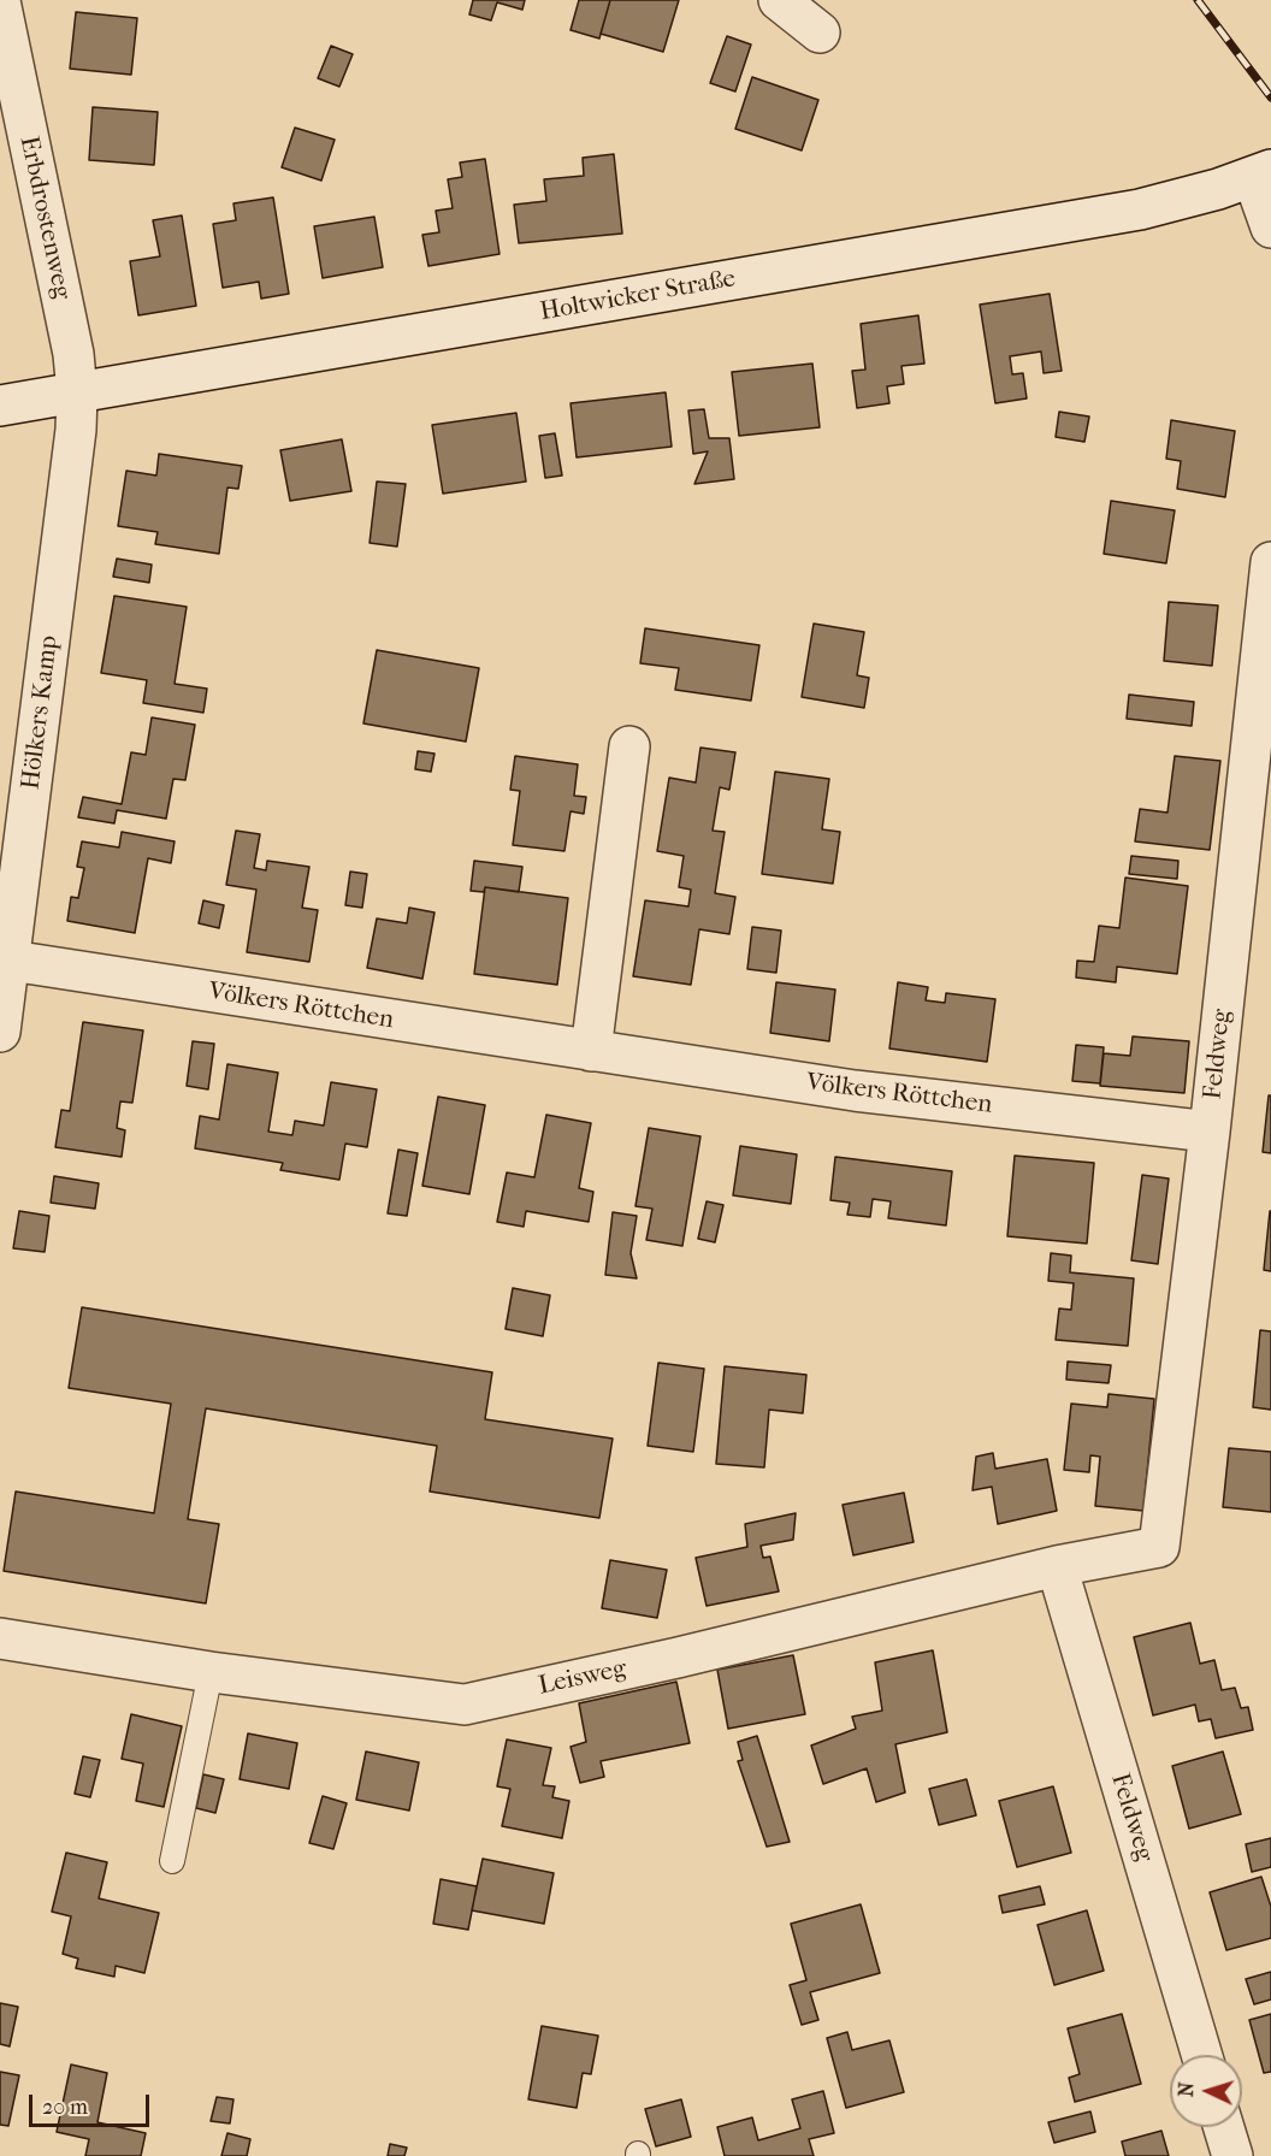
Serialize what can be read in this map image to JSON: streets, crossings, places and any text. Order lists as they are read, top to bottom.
{
  "streets": {
    "street": [
      "Erbdrostenweg",
      "Holtwicker Straße",
      "Hölkers Kamp",
      "Völkers Röttchen",
      "Feldweg",
      "Leisweg"
    ]
  },
  "crossings": [
    ["Erbdrostenweg", "Holtwicker Straße"],
    ["Erbdrostenweg", "Hölkers Kamp"],
    ["Holtwicker Straße", "Hölkers Kamp"],
    ["Hölkers Kamp", "Völkers Röttchen"],
    ["Völkers Röttchen", "Feldweg"],
    ["Feldweg", "Leisweg"]
  ],
  "scale_bar": "20 m",
  "north": "left"
}
